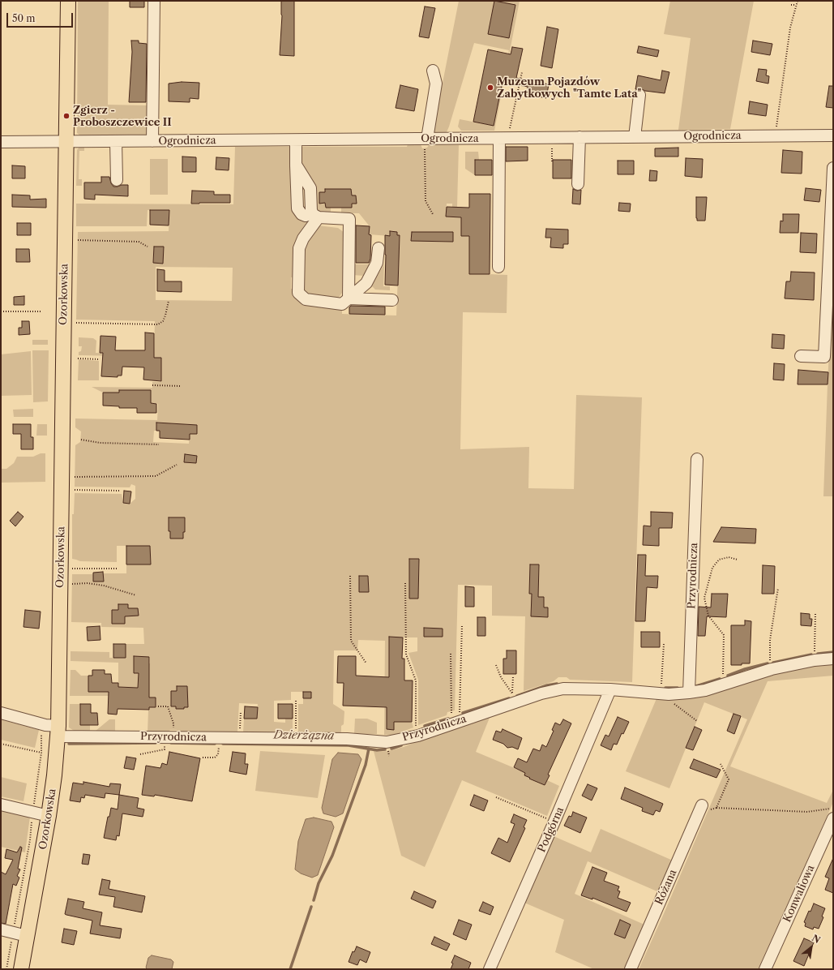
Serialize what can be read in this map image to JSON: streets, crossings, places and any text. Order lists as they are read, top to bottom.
{
  "streets": {
    "main road": ["Ozorkowska"],
    "street": [
      "Ogrodnicza",
      "Przyrodnicza",
      "Podgórna",
      "Różana",
      "Konwaliowa"
    ]
  },
  "crossings": [
    ["Ogrodnicza", "Ozorkowska"],
    ["Ozorkowska", "Przyrodnicza"],
    ["Przyrodnicza", "Podgórna"]
  ],
  "water": ["Dzierżązna"],
  "places": ["Muzeum Pojazdów Zabytkowych \"Tamte Lata\"", "Zgierz - Proboszczewice II"],
  "scale_bar": "50 m",
  "north": "top right"
}
